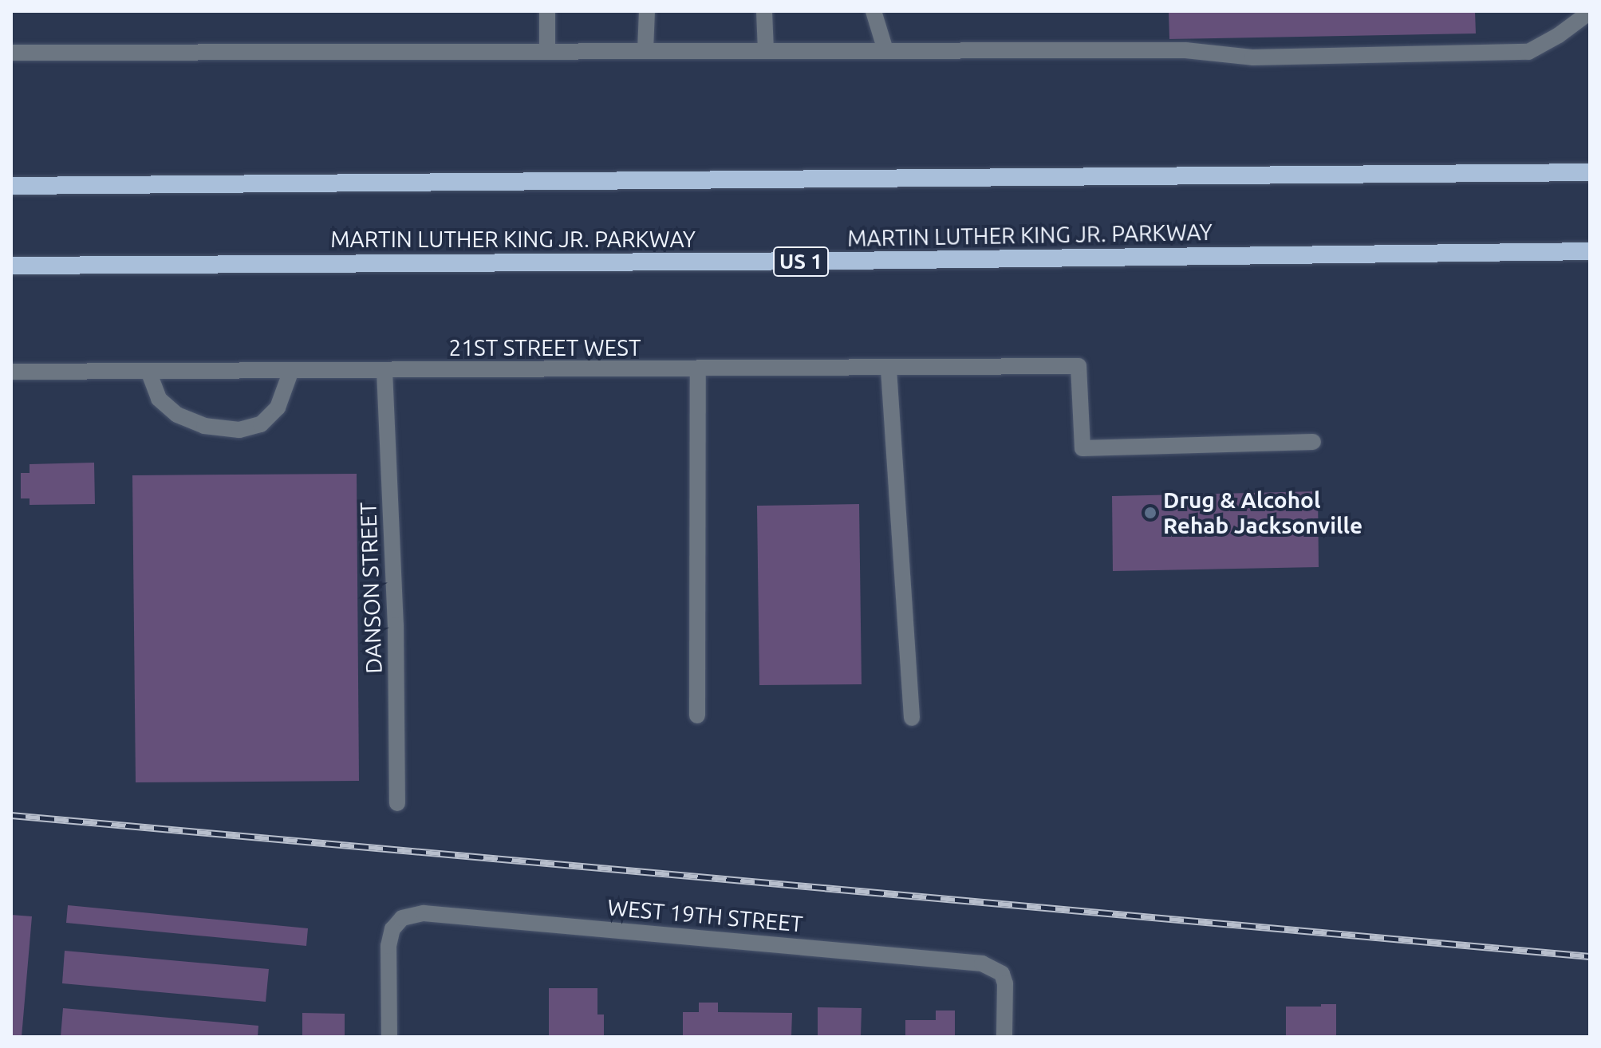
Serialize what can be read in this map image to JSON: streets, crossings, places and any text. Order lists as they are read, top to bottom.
{
  "streets": {
    "highway": ["MARTIN LUTHER KING JR. PARKWAY", "US 1"],
    "street": ["21ST STREET WEST", "DANSON STREET", "WEST 19TH STREET"]
  },
  "crossings": [
    ["21ST STREET WEST", "DANSON STREET"]
  ],
  "places": ["Drug & Alcohol Rehab Jacksonville"]
}
